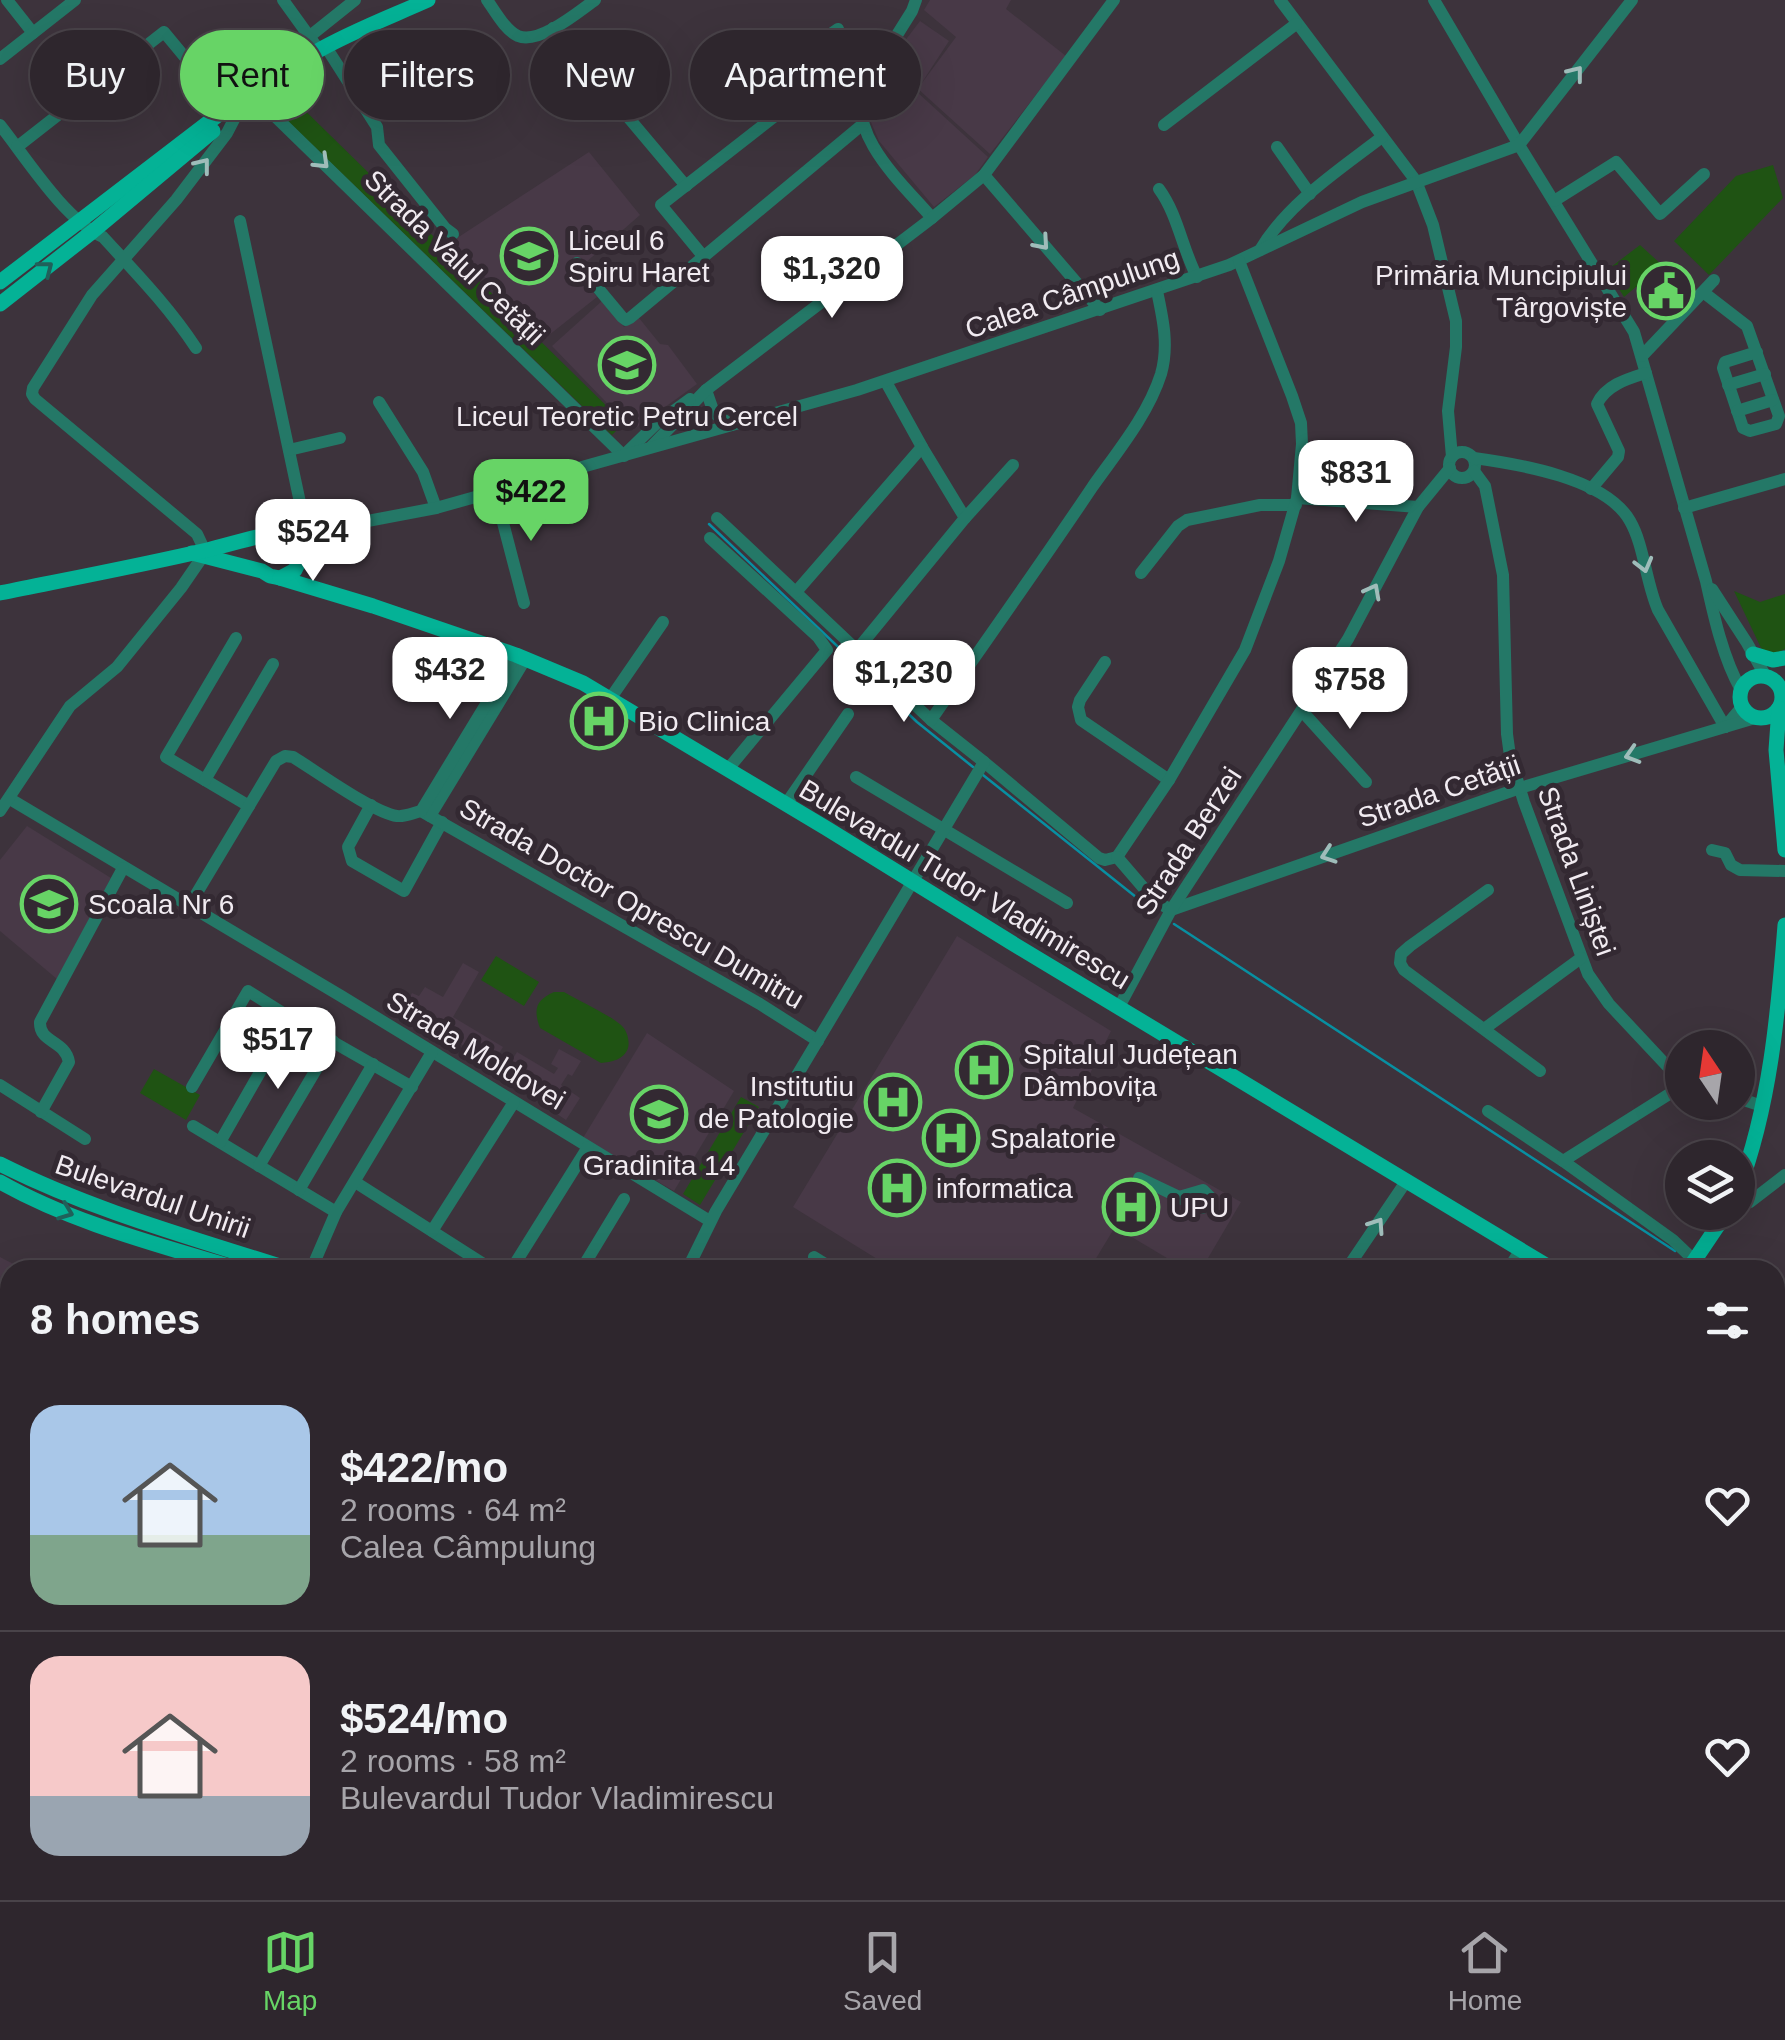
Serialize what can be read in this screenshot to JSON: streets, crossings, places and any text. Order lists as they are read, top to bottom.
{
  "streets": {
    "main road": ["Bulevardul Tudor Vladimirescu", "Bulevardul Unirii"],
    "street": [
      "Strada Valul Cetății",
      "Calea Câmpulung",
      "Strada Cetății",
      "Strada Berzei",
      "Strada Liniștei",
      "Strada Doctor Oprescu Dumitru",
      "Strada Moldovei"
    ]
  },
  "crossings": [
    ["Strada Valul Cetății", "Calea Câmpulung"],
    ["Calea Câmpulung", "Bulevardul Tudor Vladimirescu"],
    ["Strada Cetății", "Strada Berzei"],
    ["Strada Cetății", "Strada Liniștei"],
    ["Strada Berzei", "Bulevardul Tudor Vladimirescu"]
  ],
  "one_way": ["Strada Cetății"],
  "places": {
    "school or university": [
      "Liceul 6 Spiru Haret",
      "Liceul Teoretic Petru Cercel",
      "Scoala Nr 6",
      "Gradinita 14"
    ],
    "public building": ["Primăria Muncipiului Târgoviște"],
    "hospital": [
      "Bio Clinica",
      "Spitalul Județean Dâmbovița",
      "Institutiu de Patologie",
      "Spalatorie",
      "informatica",
      "UPU"
    ]
  },
  "north": "top",
  "page": {
    "chip": [
      "Buy",
      "Rent",
      "Filters",
      "New",
      "Apartment"
    ],
    "price": [
      "$1,320",
      "$831",
      "$422",
      "$524",
      "$432",
      "$1,230",
      "$758",
      "$517"
    ],
    "heading": "8 homes",
    "list": [
      {
        "name": "$422/mo",
        "note": "2 rooms · 64 m² · Calea Câmpulung"
      },
      {
        "name": "$524/mo",
        "note": "2 rooms · 58 m² · Bulevardul Tudor Vladimirescu"
      }
    ],
    "tabs": ["Map", "Saved", "Home"]
  }
}
